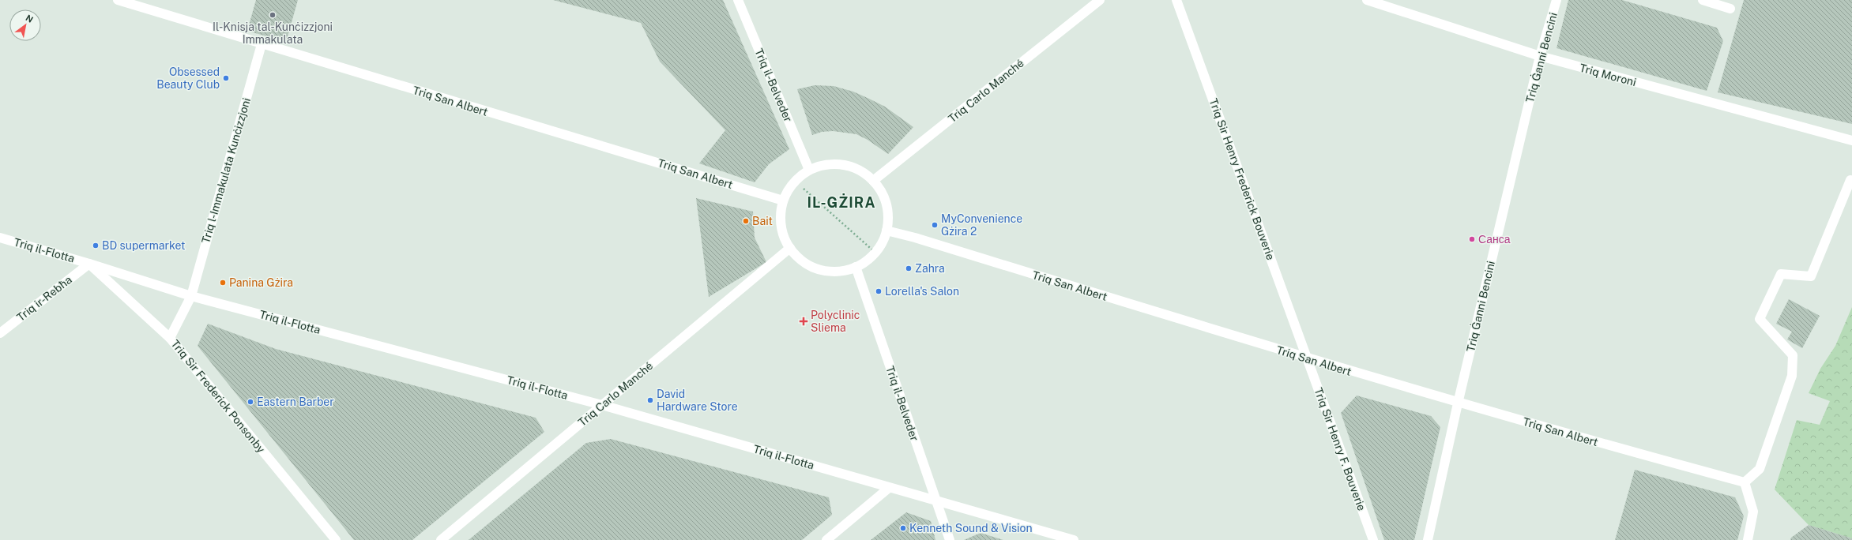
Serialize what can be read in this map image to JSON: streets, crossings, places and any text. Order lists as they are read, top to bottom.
{
  "streets": {
    "street": [
      "Triq Ġanni Bencini",
      "Triq Moroni",
      "Triq il-Belveder",
      "Triq Carlo Manché",
      "Triq San Albert",
      "Triq l-Immakulata Kunċizzjoni",
      "Triq Sir Henry Frederick Bouverie",
      "Triq il-Flotta",
      "Triq ir-Rebħa",
      "Triq Sir Frederick Ponsonby",
      "Triq Sir Henry F. Bouverie"
    ]
  },
  "crossings": [
    ["Triq Ġanni Bencini", "Triq Moroni"],
    ["Triq Ġanni Bencini", "Triq San Albert"],
    ["Triq il-Belveder", "Triq il-Flotta"],
    ["Triq Carlo Manché", "Triq il-Flotta"],
    ["Triq San Albert", "Triq l-Immakulata Kunċizzjoni"],
    ["Triq San Albert", "Triq Sir Henry Frederick Bouverie"],
    ["Triq San Albert", "Triq Sir Henry F. Bouverie"],
    ["Triq l-Immakulata Kunċizzjoni", "Triq il-Flotta"],
    ["Triq l-Immakulata Kunċizzjoni", "Triq Sir Frederick Ponsonby"],
    ["Triq Sir Henry Frederick Bouverie", "Triq Sir Henry F. Bouverie"],
    ["Triq il-Flotta", "Triq ir-Rebħa"],
    ["Triq il-Flotta", "Triq Sir Frederick Ponsonby"],
    ["Triq ir-Rebħa", "Triq Sir Frederick Ponsonby"]
  ],
  "districts": ["IL-GŻIRA"],
  "places": {
    "other": [
      "Il-Knisja tal-Kunċizzjoni Immakulata",
      "Obsessed Beauty Club",
      "Bait",
      "MyConvenience Gżira 2",
      "Санса",
      "BD supermarket",
      "Zahra",
      "Panina Gżira",
      "Lorella's Salon",
      "David Hardware Store",
      "Eastern Barber",
      "Kenneth Sound & Vision"
    ],
    "health": ["Polyclinic Sliema"]
  },
  "north": "top right"
}
